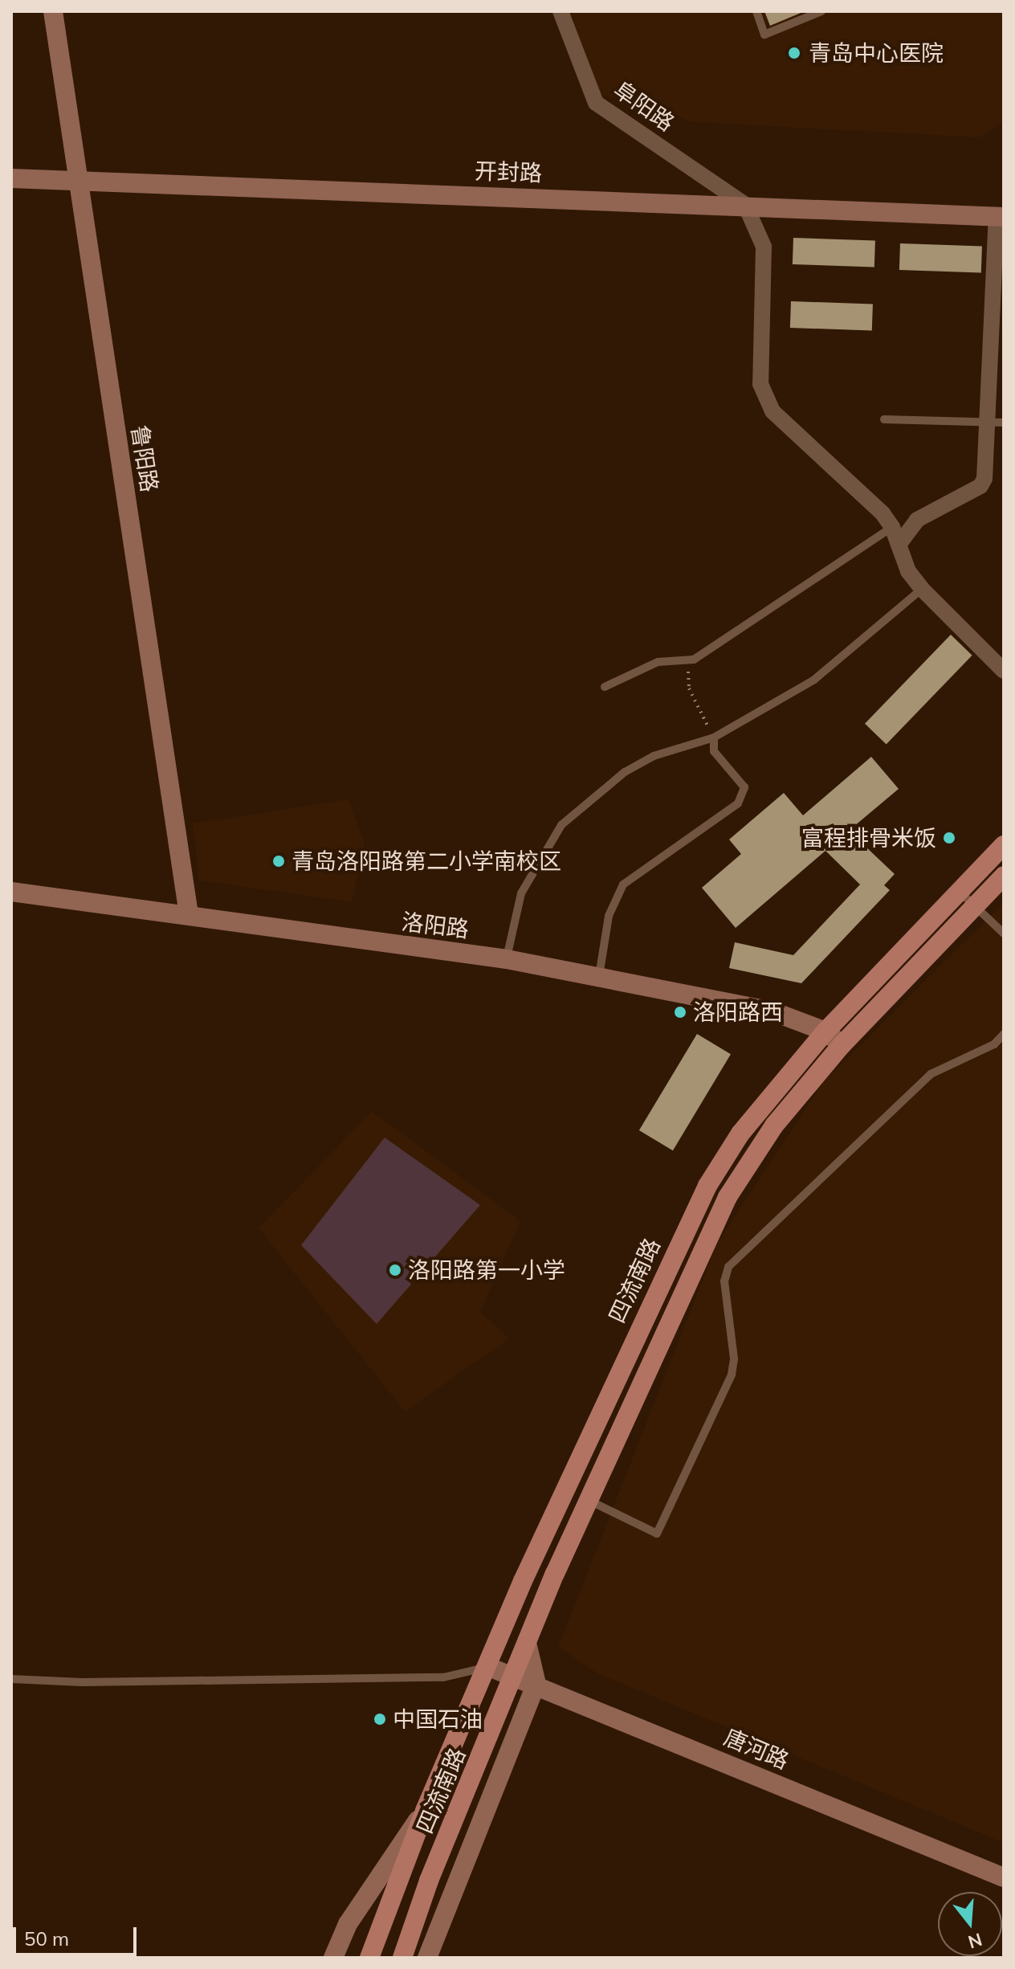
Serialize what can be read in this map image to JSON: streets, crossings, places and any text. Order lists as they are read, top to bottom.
{
  "streets": {
    "main road": ["四流南路"],
    "street": [
      "阜阳路",
      "开封路",
      "鲁阳路",
      "洛阳路",
      "唐河路"
    ]
  },
  "crossings": [
    ["阜阳路", "开封路"],
    ["开封路", "鲁阳路"],
    ["鲁阳路", "洛阳路"],
    ["洛阳路", "四流南路"],
    ["四流南路", "唐河路"]
  ],
  "places": [
    "青岛中心医院",
    "富程排骨米饭",
    "青岛洛阳路第二小学南校区",
    "洛阳路西",
    "洛阳路第一小学",
    "中国石油"
  ],
  "scale_bar": "50 m",
  "north": "bottom"
}
